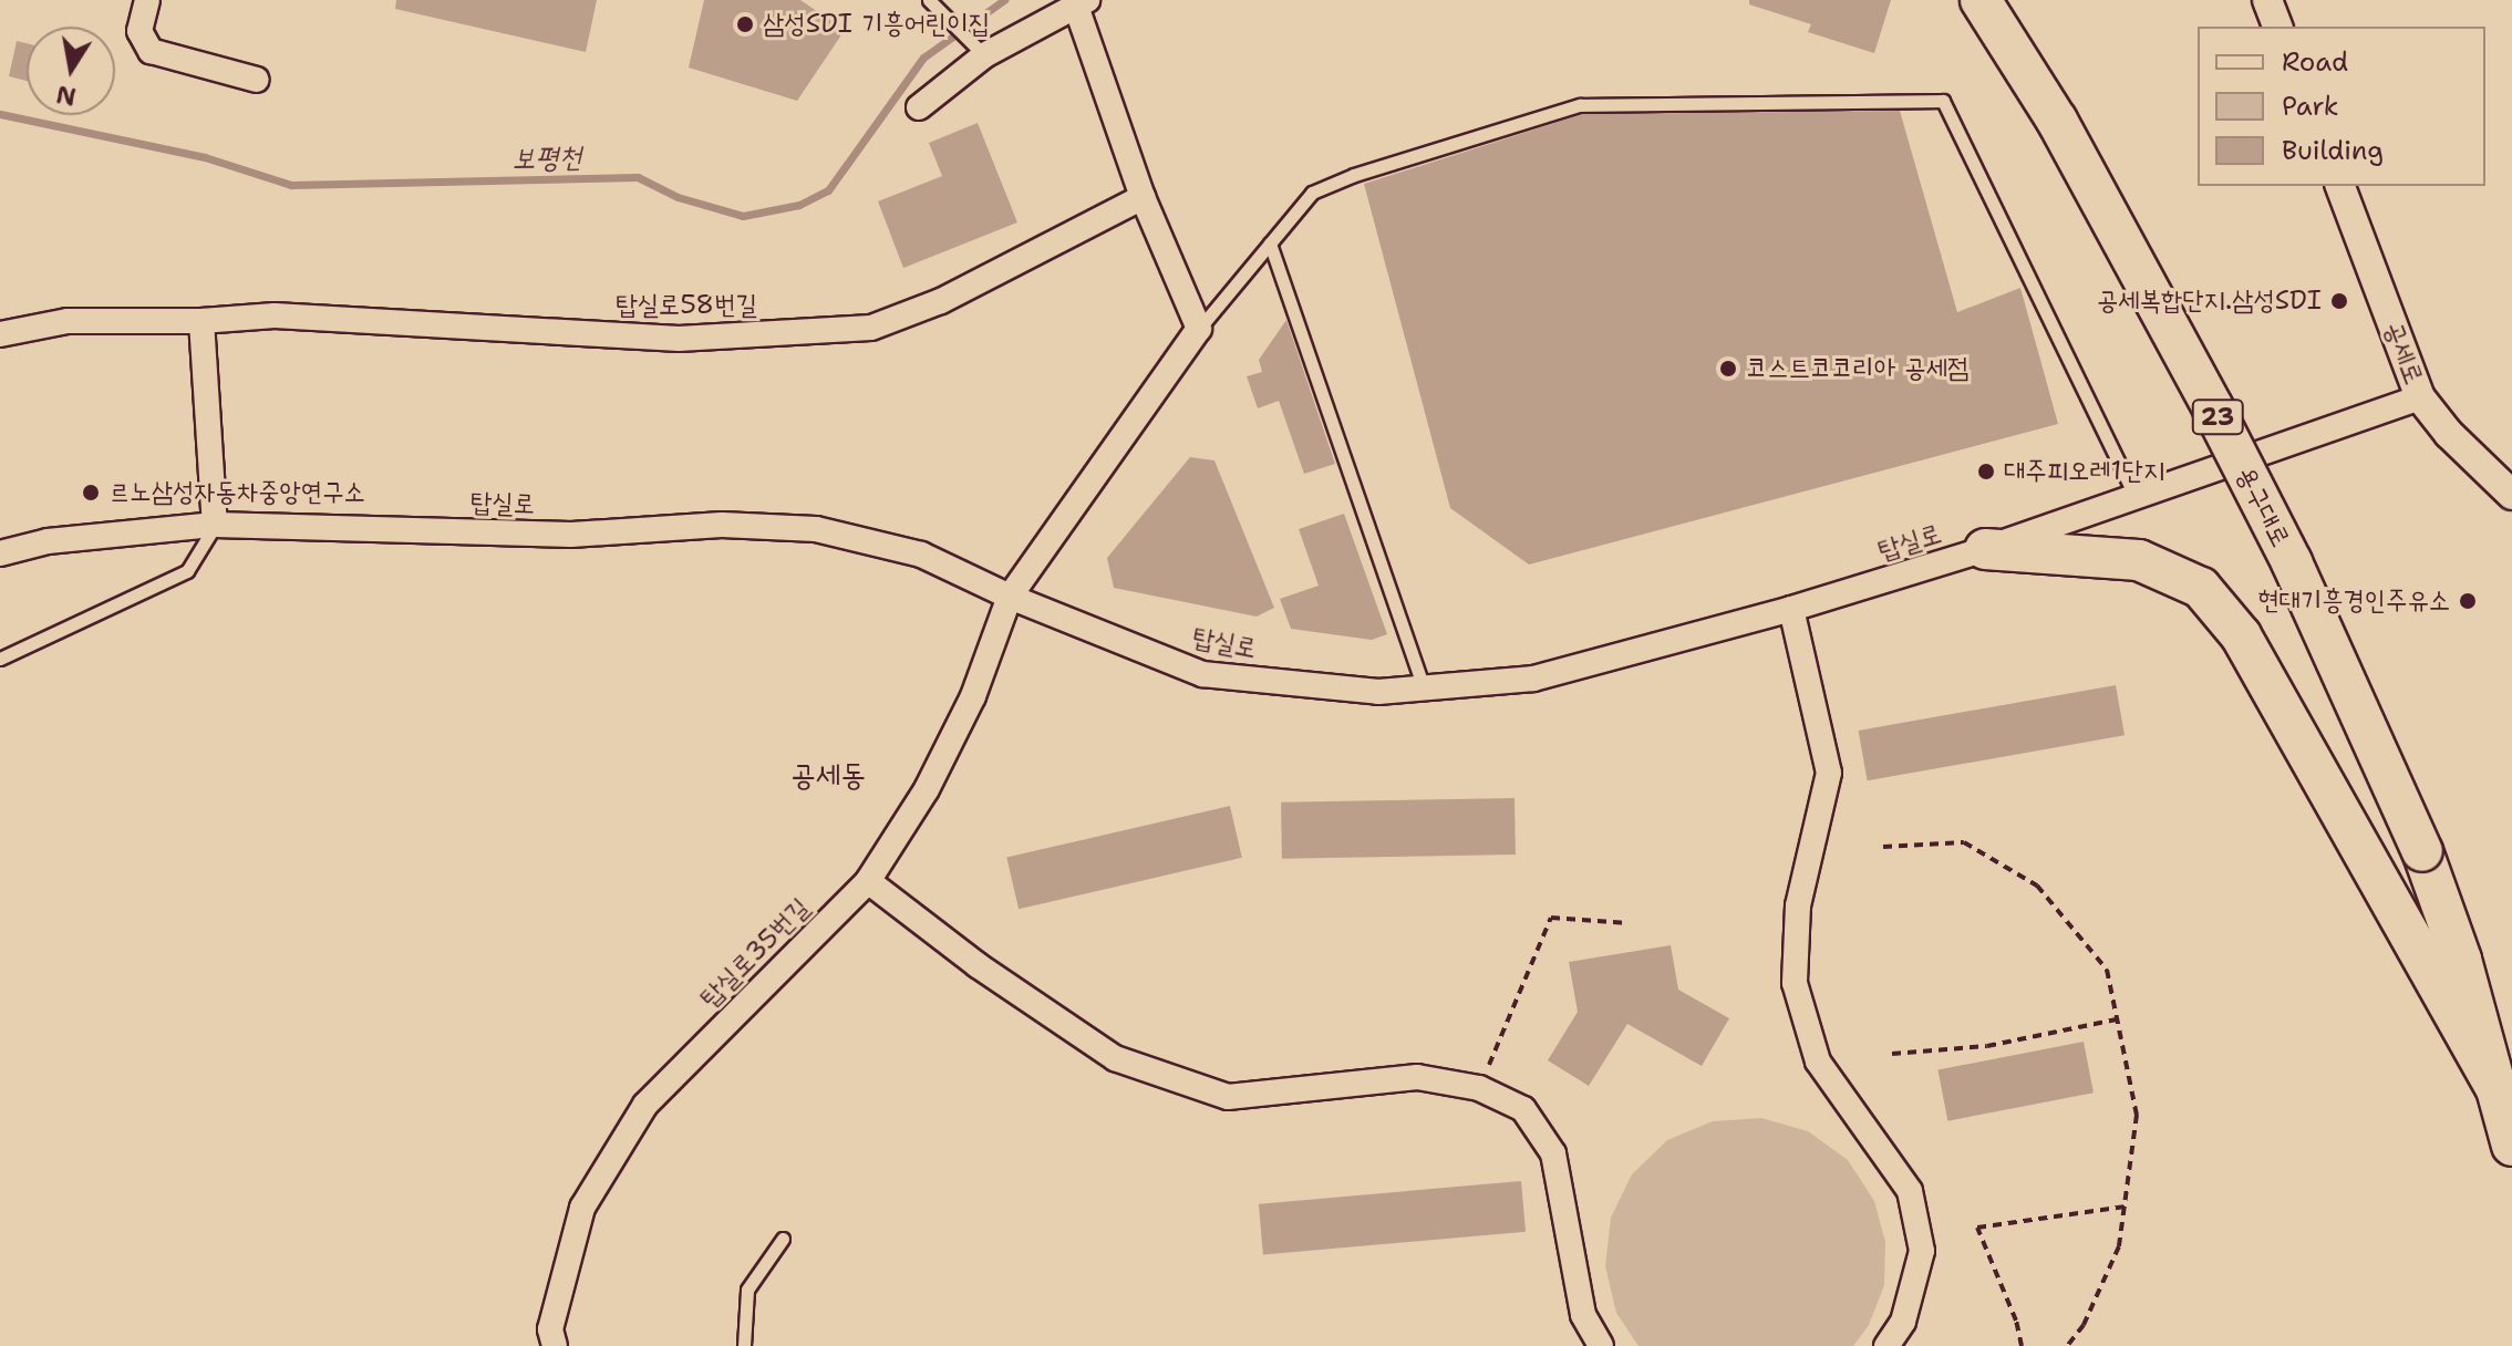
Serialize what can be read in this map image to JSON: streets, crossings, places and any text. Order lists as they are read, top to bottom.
{
  "streets": {
    "highway": ["23", "용구대로"],
    "street": [
      "탑실로58번길",
      "공세로",
      "탑실로",
      "탑실로35번길"
    ]
  },
  "crossings": [
    ["공세로", "탑실로"],
    ["탑실로", "탑실로35번길"]
  ],
  "districts": ["공세동"],
  "water": ["보평천"],
  "places": [
    "삼성SDI 기흥어린이집",
    "공세복합단지.삼성SDI",
    "코스트코코리아 공세점",
    "대주피오레1단지",
    "르노삼성자동차중앙연구소",
    "현대기흥경인주유소"
  ],
  "legend": ["Road", "Park", "Building"],
  "north": "bottom"
}
